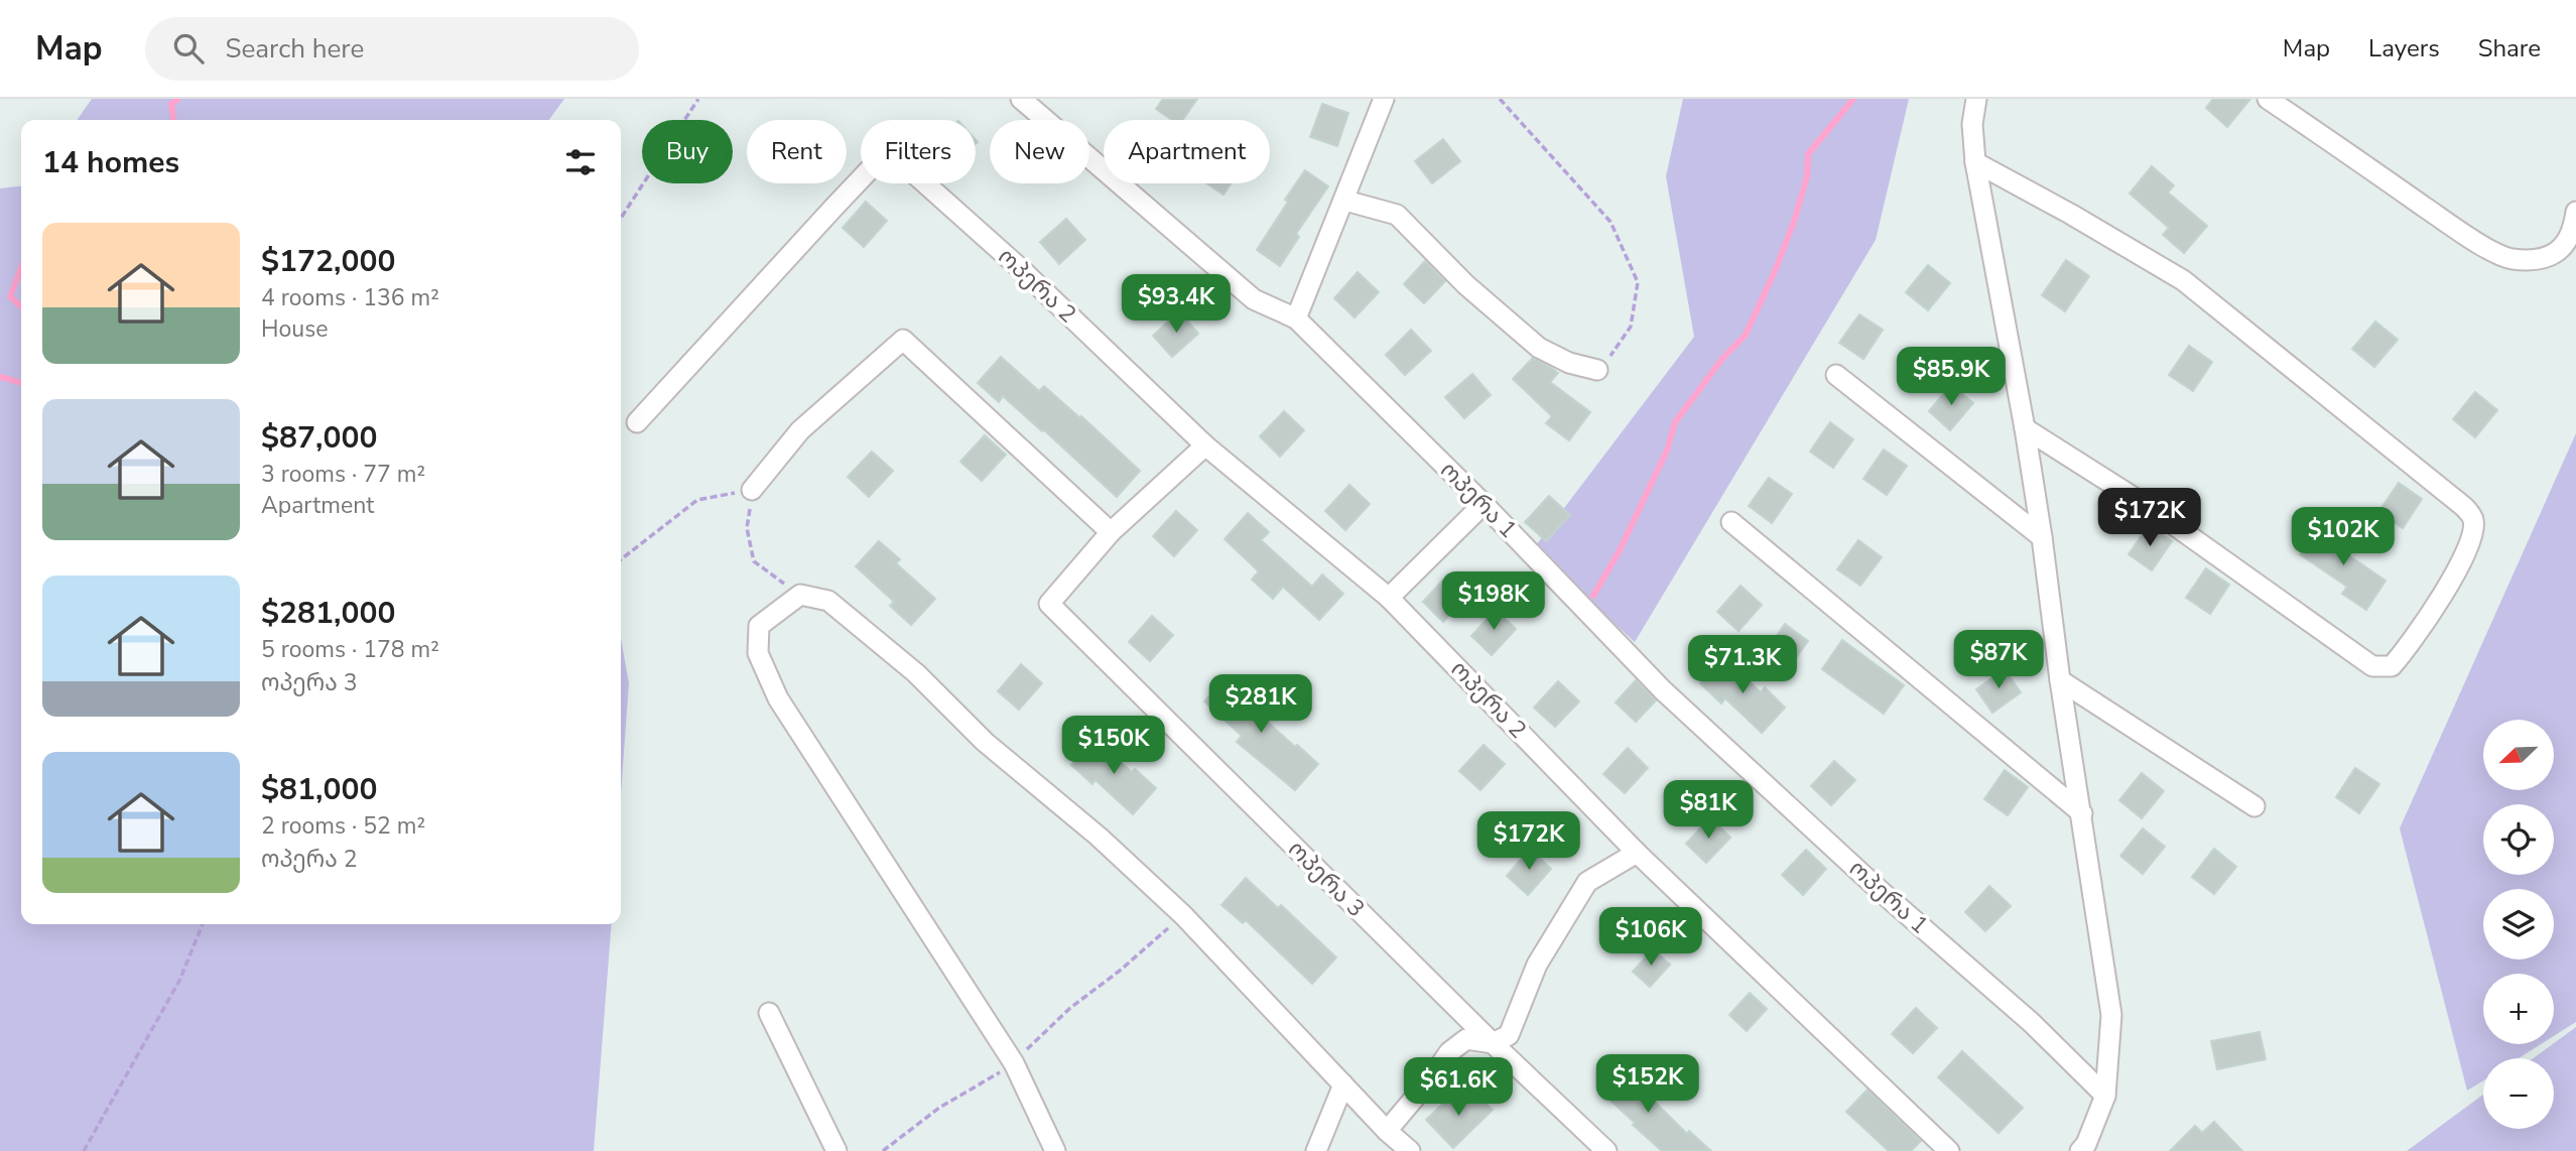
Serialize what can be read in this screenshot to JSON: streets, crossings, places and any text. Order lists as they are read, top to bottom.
{
  "streets": {
    "street": ["ოპერა 2", "ოპერა 1", "ოპერა 3"]
  },
  "north": "bottom left",
  "page": {
    "header": "Map",
    "search": "Search here",
    "nav": ["Map", "Layers", "Share"],
    "chip": [
      "Buy",
      "Rent",
      "Filters",
      "New",
      "Apartment"
    ],
    "heading": "14 homes",
    "list": [
      {
        "name": "$172,000",
        "note": "4 rooms · 136 m² · House"
      },
      {
        "name": "$87,000",
        "note": "3 rooms · 77 m² · Apartment"
      },
      {
        "name": "$281,000",
        "note": "5 rooms · 178 m² · ოპერა 3"
      },
      {
        "name": "$81,000",
        "note": "2 rooms · 52 m² · ოპერა 2"
      }
    ],
    "price": [
      "$93.4K",
      "$85.9K",
      "$172K",
      "$102K",
      "$198K",
      "$87K",
      "$71.3K",
      "$281K",
      "$150K",
      "$81K",
      "$172K",
      "$106K",
      "$152K",
      "$61.6K"
    ],
    "map_buttons": ["+", "−"]
  }
}
